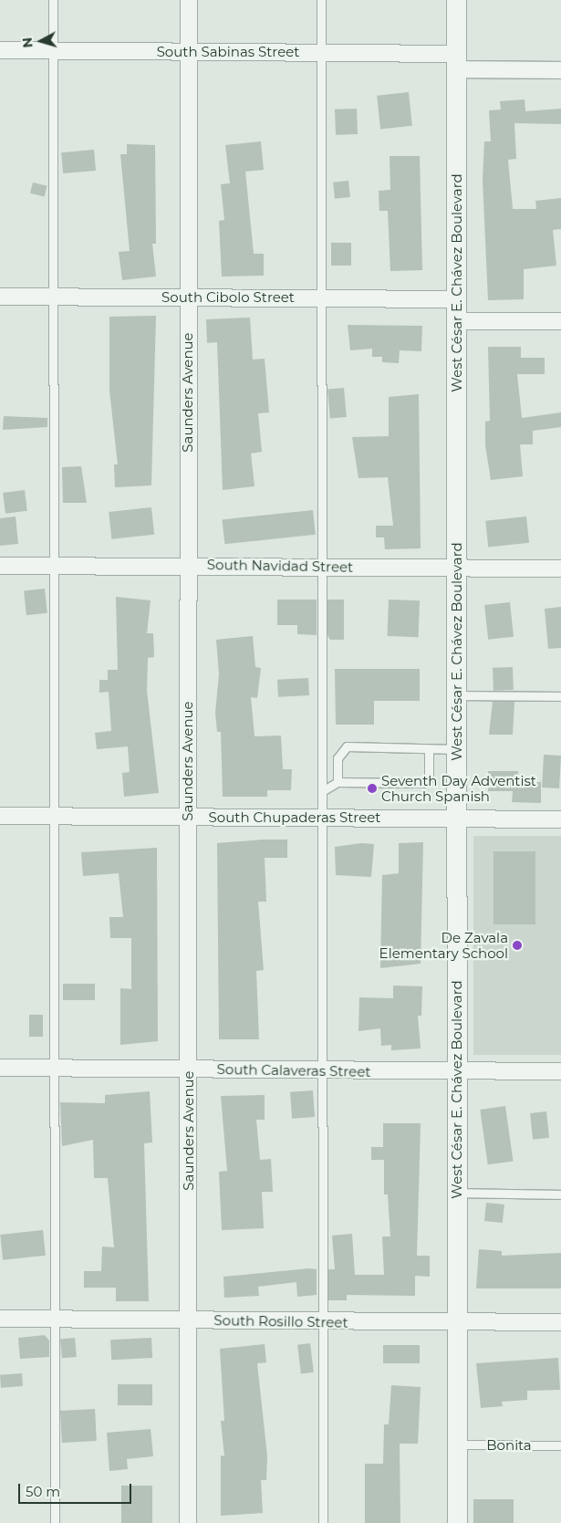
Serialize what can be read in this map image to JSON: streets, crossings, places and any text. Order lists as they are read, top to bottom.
{
  "streets": {
    "street": [
      "South Sabinas Street",
      "West César E. Chávez Boulevard",
      "South Cibolo Street",
      "Saunders Avenue",
      "South Navidad Street",
      "South Chupaderas Street",
      "South Calaveras Street",
      "South Rosillo Street"
    ],
    "lane": ["Bonita"]
  },
  "crossings": [
    ["South Sabinas Street", "West César E. Chávez Boulevard"],
    ["South Sabinas Street", "Saunders Avenue"],
    ["West César E. Chávez Boulevard", "South Cibolo Street"],
    ["West César E. Chávez Boulevard", "South Navidad Street"],
    ["West César E. Chávez Boulevard", "South Chupaderas Street"],
    ["West César E. Chávez Boulevard", "South Calaveras Street"],
    ["West César E. Chávez Boulevard", "South Rosillo Street"],
    ["West César E. Chávez Boulevard", "Bonita"],
    ["South Cibolo Street", "Saunders Avenue"],
    ["Saunders Avenue", "South Navidad Street"],
    ["Saunders Avenue", "South Chupaderas Street"],
    ["Saunders Avenue", "South Calaveras Street"],
    ["Saunders Avenue", "South Rosillo Street"]
  ],
  "places": ["Seventh Day Adventist Church Spanish", "De Zavala Elementary School"],
  "scale_bar": "50 m",
  "north": "left"
}
